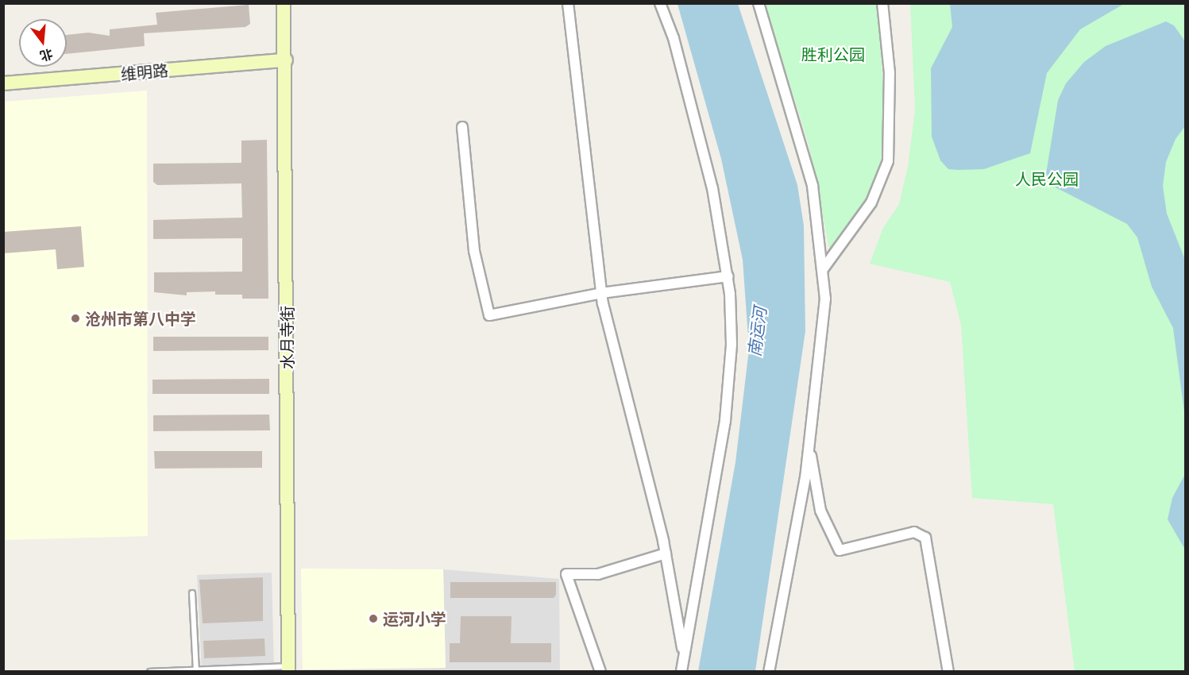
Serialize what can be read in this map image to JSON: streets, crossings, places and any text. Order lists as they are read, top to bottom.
{
  "streets": {
    "street": ["维明路", "水月寺街"]
  },
  "crossings": [
    ["维明路", "水月寺街"]
  ],
  "water": ["南运河"],
  "parks": ["胜利公园", "人民公园"],
  "places": ["沧州市第八中学", "运河小学"],
  "north": "bottom"
}
